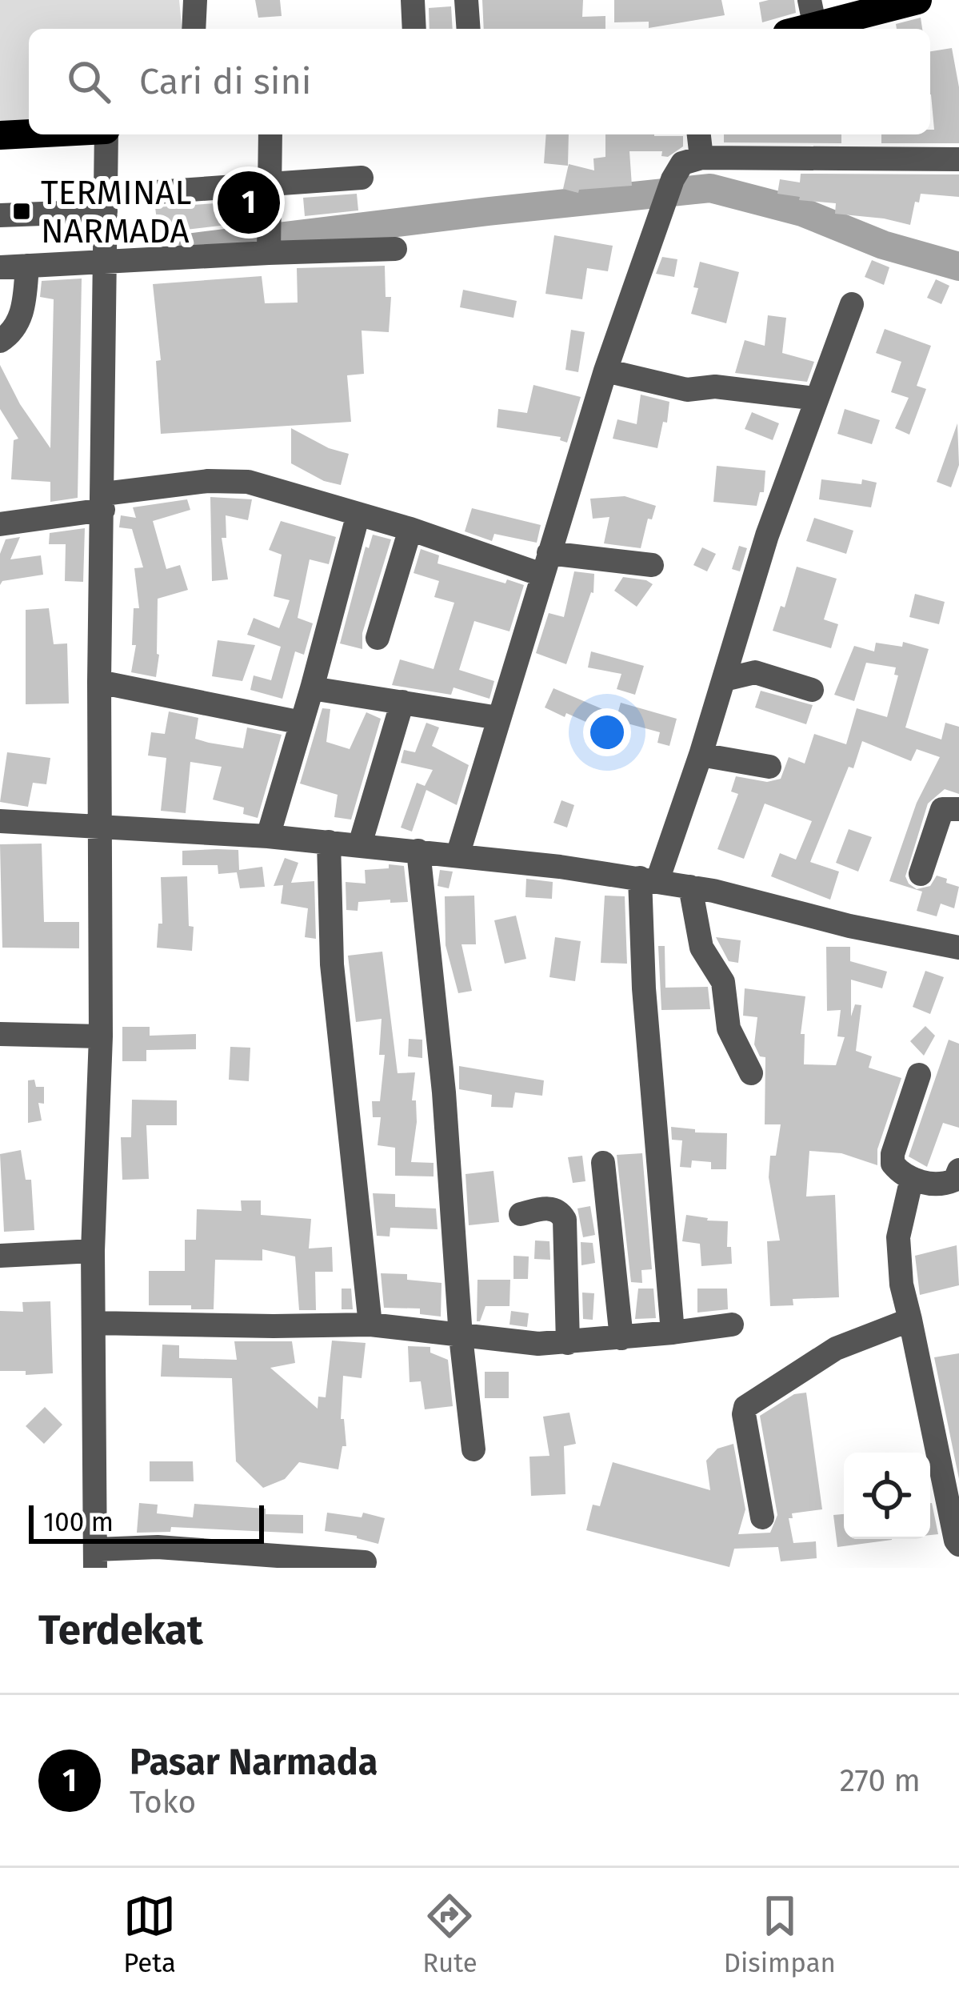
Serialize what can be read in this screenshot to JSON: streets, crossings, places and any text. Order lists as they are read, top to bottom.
{
  "places": {
    "transit": ["TERMINAL NARMADA"]
  },
  "scale_bar": "100 m",
  "page": {
    "search": "Cari di sini",
    "pins": "1",
    "scale": "100 m",
    "heading": "Terdekat",
    "list": [
      {
        "mark": "1",
        "name": "Pasar Narmada",
        "note": "Toko",
        "value": "270 m"
      }
    ],
    "nav": ["Peta", "Rute", "Disimpan"]
  }
}
